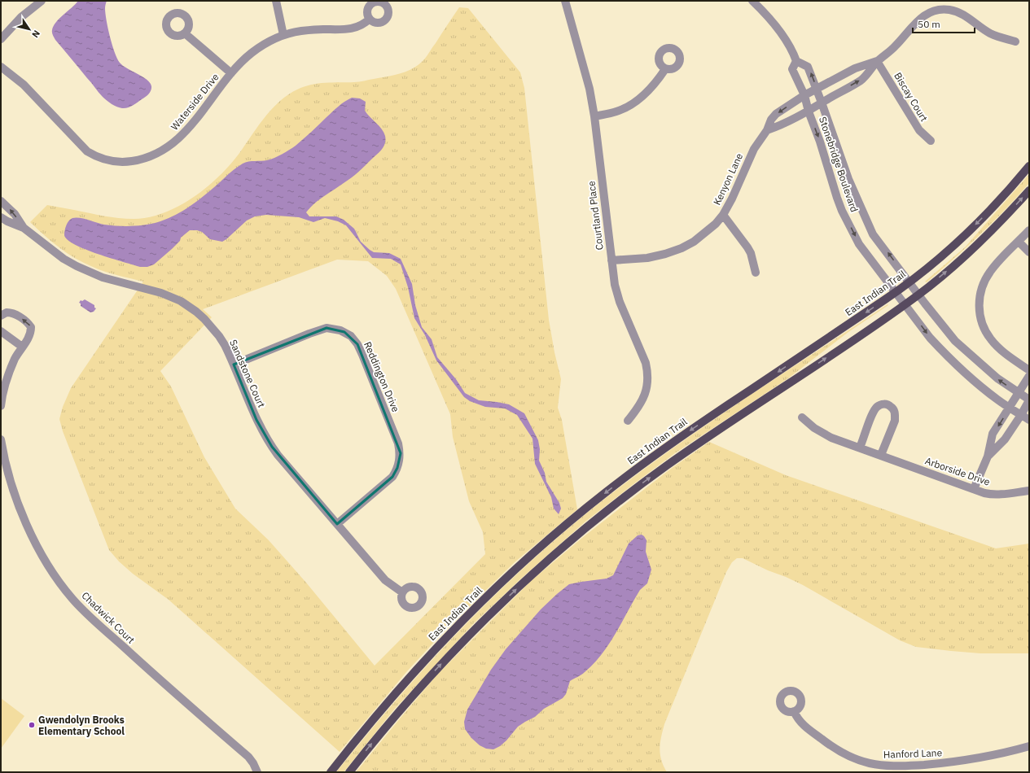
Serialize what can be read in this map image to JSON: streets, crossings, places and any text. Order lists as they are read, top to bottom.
{
  "streets": {
    "main road": ["East Indian Trail"],
    "street": [
      "Biscay Court",
      "Waterside Drive",
      "Stonebridge Boulevard",
      "Kenyon Lane",
      "Courtland Place",
      "Sandstone Court",
      "Reddington Drive",
      "Arborside Drive",
      "Chadwick Court",
      "Hanford Lane"
    ]
  },
  "crossings": [
    ["Biscay Court", "Kenyon Lane"],
    ["Stonebridge Boulevard", "Kenyon Lane"],
    ["Stonebridge Boulevard", "East Indian Trail"],
    ["Kenyon Lane", "Courtland Place"],
    ["Sandstone Court", "Reddington Drive"]
  ],
  "places": ["Gwendolyn Brooks Elementary School"],
  "scale_bar": "50 m",
  "north": "bottom right"
}
